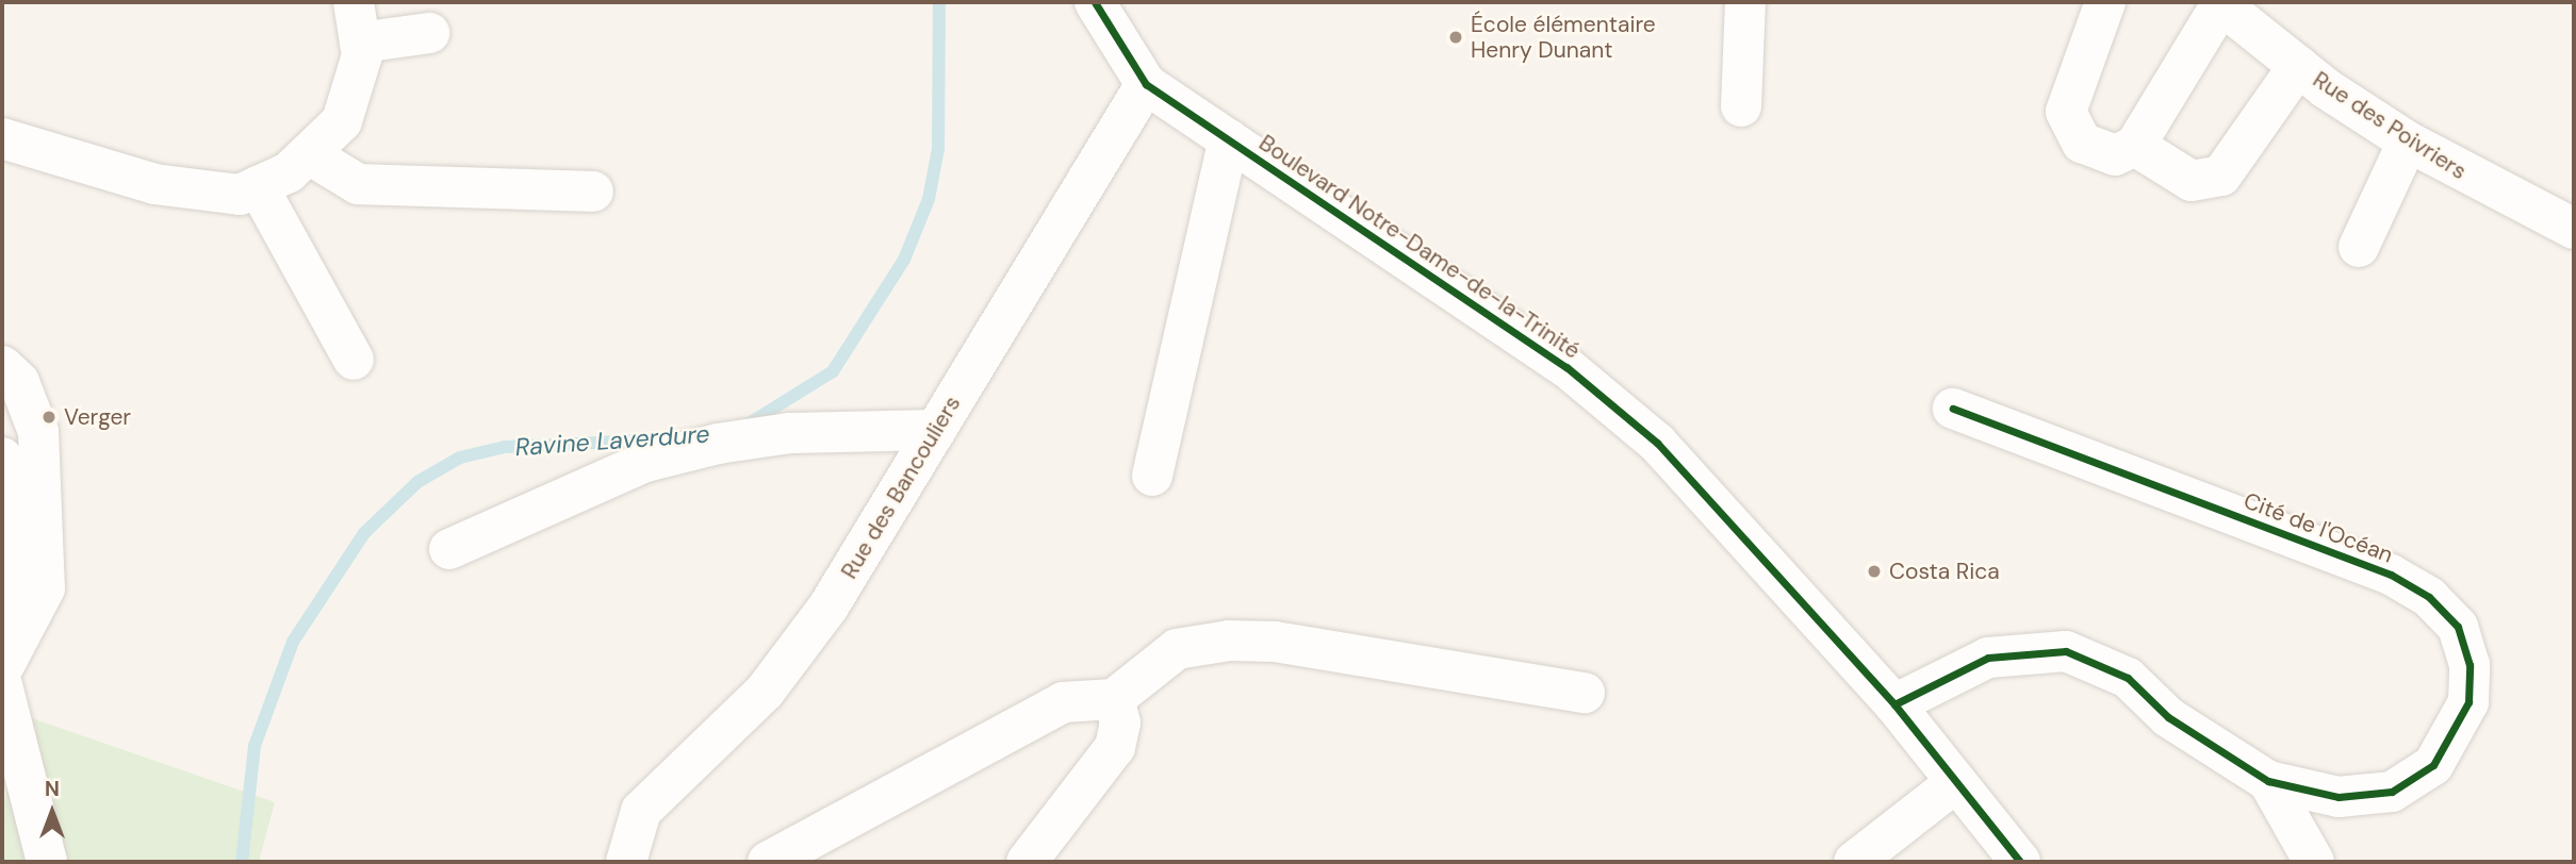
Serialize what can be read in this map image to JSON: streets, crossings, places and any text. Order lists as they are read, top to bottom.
{
  "streets": {
    "street": [
      "Rue des Poivriers",
      "Boulevard Notre-Dame-de-la-Trinité",
      "Rue des Bancouliers",
      "Cité de l'Océan"
    ]
  },
  "crossings": [
    ["Boulevard Notre-Dame-de-la-Trinité", "Rue des Bancouliers"],
    ["Boulevard Notre-Dame-de-la-Trinité", "Cité de l'Océan"]
  ],
  "water": ["Ravine Laverdure"],
  "places": ["École élémentaire Henry Dunant", "Verger", "Costa Rica"],
  "north": "top"
}
